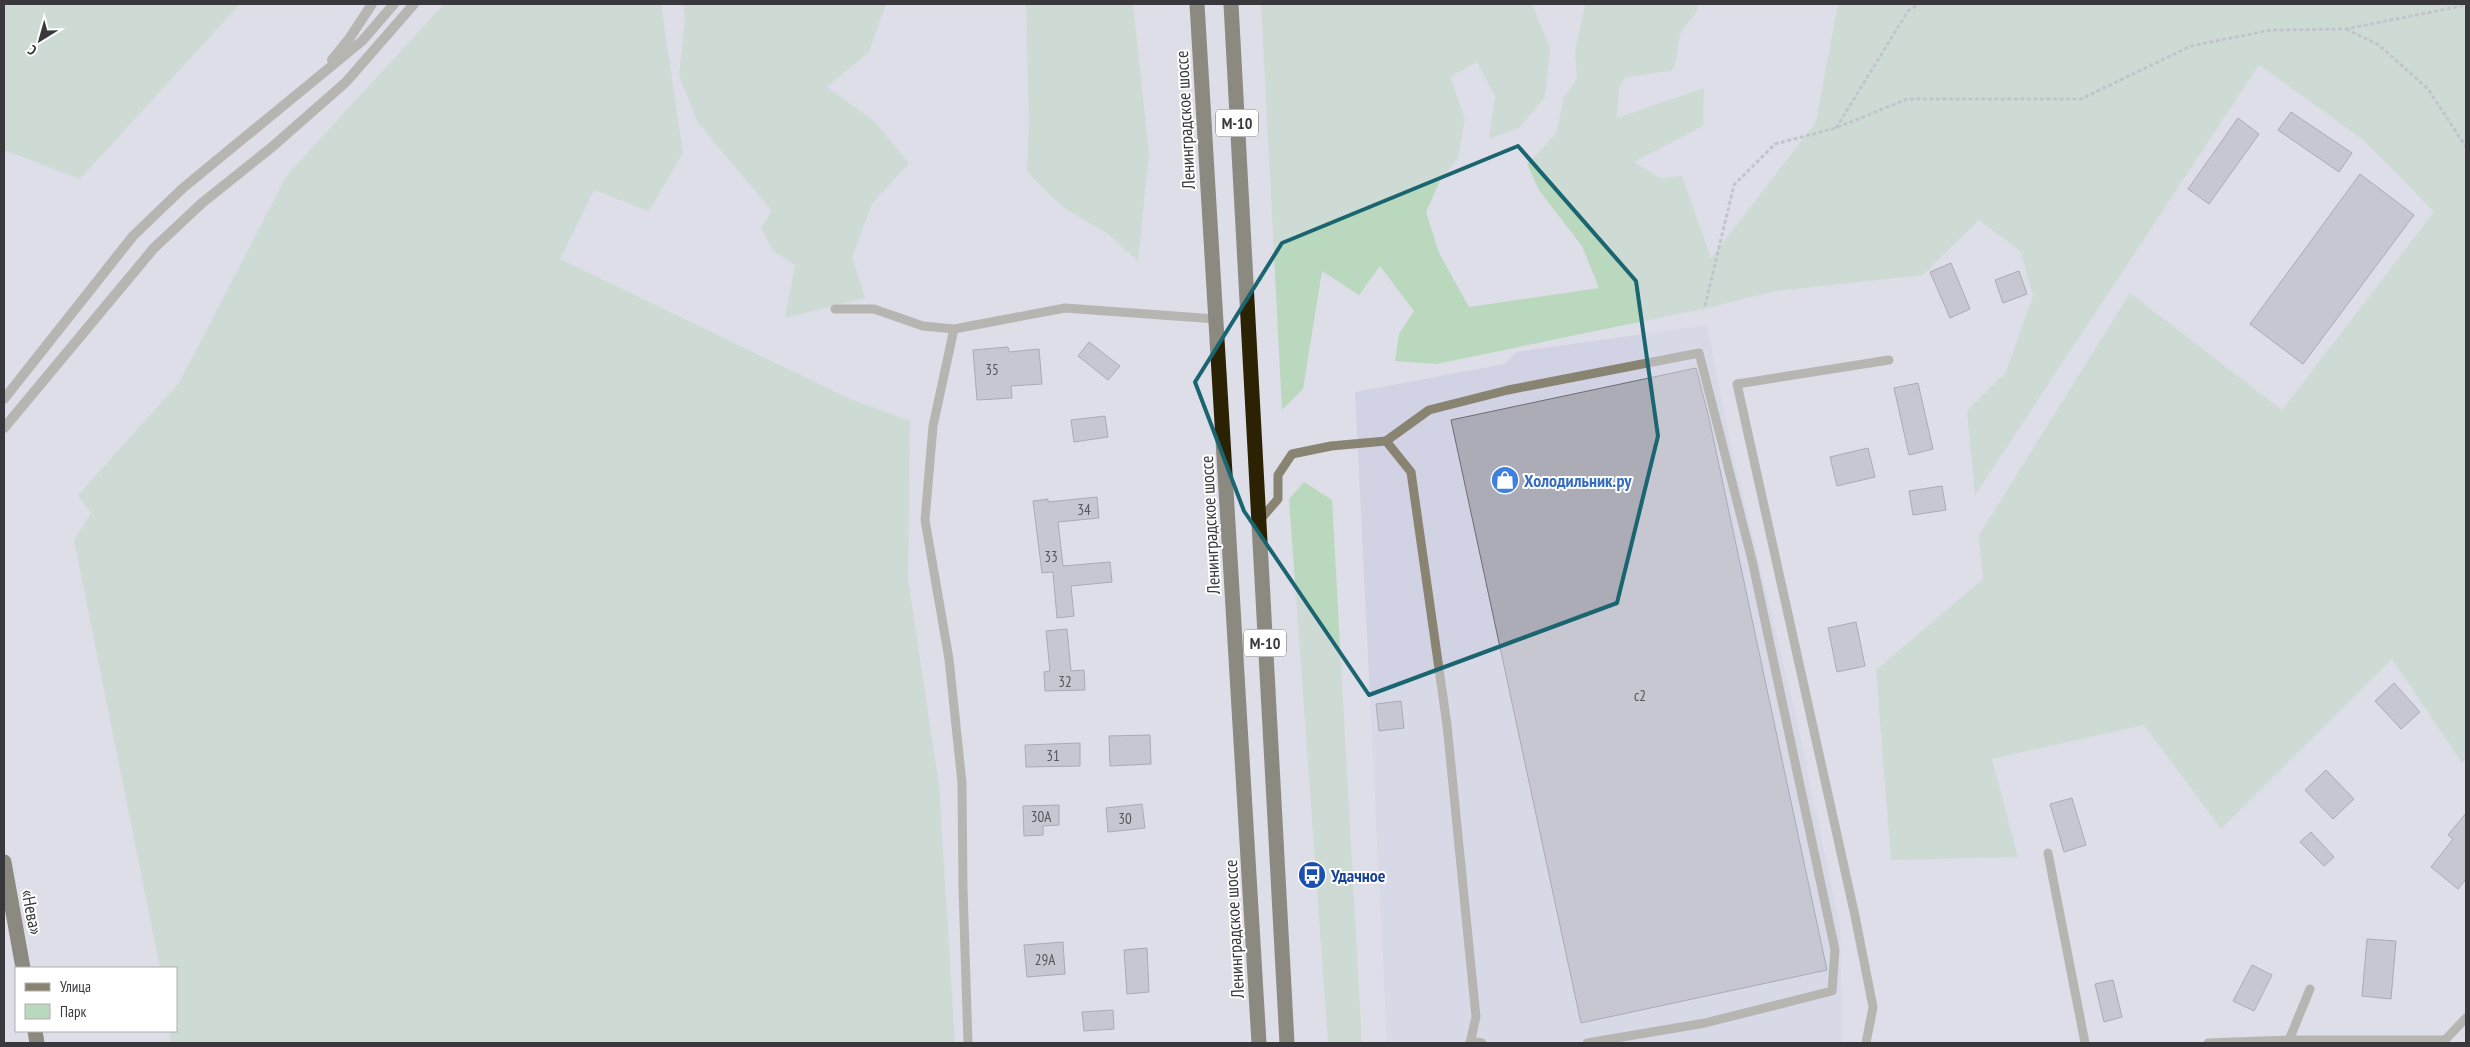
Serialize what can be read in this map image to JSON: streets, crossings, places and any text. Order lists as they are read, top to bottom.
{
  "streets": {
    "highway": ["Ленинградское шоссе", "М-10", "«Нева»"]
  },
  "places": {
    "shop": ["Холодильник.ру"],
    "bus stop": ["Удачное"]
  },
  "house_numbers": [
    "35",
    "34",
    "33",
    "32",
    "с2",
    "31",
    "30А",
    "30",
    "29А"
  ],
  "legend": ["Улица", "Парк"],
  "north": "bottom left"
}
